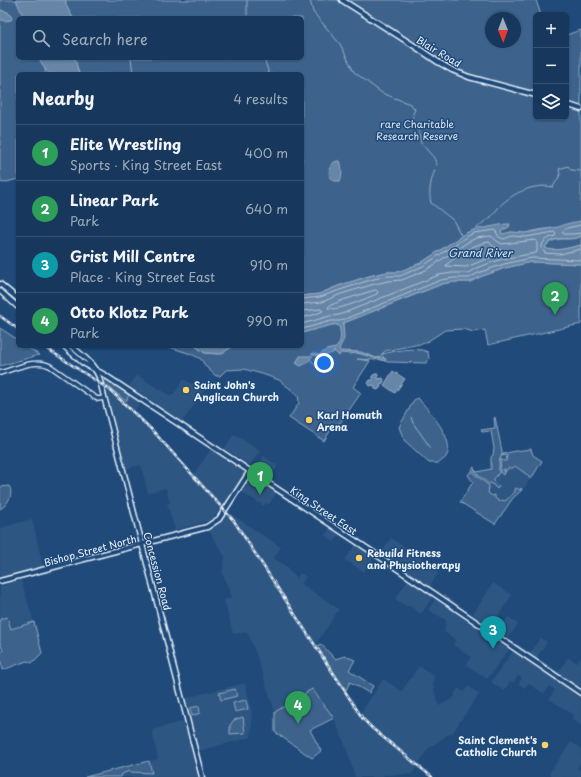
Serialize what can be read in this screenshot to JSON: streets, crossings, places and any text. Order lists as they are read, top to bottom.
{
  "streets": {
    "main road": [
      "Blair Road",
      "King Street East",
      "Bishop Street North",
      "Concession Road"
    ]
  },
  "crossings": [
    ["King Street East", "Bishop Street North"],
    ["King Street East", "Concession Road"],
    ["Bishop Street North", "Concession Road"]
  ],
  "water": ["Grand River"],
  "parks": ["rare Charitable Research Reserve"],
  "places": [
    "Saint John's Anglican Church",
    "Karl Homuth Arena",
    "Rebuild Fitness and Physiotherapy",
    "Saint Clement's Catholic Church"
  ],
  "north": "bottom",
  "page": {
    "map_buttons": ["+", "−"],
    "search": "Search here",
    "heading": ["Nearby", "4 results"],
    "list": [
      {
        "mark": "1",
        "name": "Elite Wrestling",
        "note": "Sports · King Street East",
        "value": "400 m"
      },
      {
        "mark": "2",
        "name": "Linear Park",
        "note": "Park",
        "value": "640 m"
      },
      {
        "mark": "3",
        "name": "Grist Mill Centre",
        "note": "Place · King Street East",
        "value": "910 m"
      },
      {
        "mark": "4",
        "name": "Otto Klotz Park",
        "note": "Park",
        "value": "990 m"
      }
    ],
    "pins": [
      "2",
      "1",
      "3",
      "4"
    ]
  }
}
